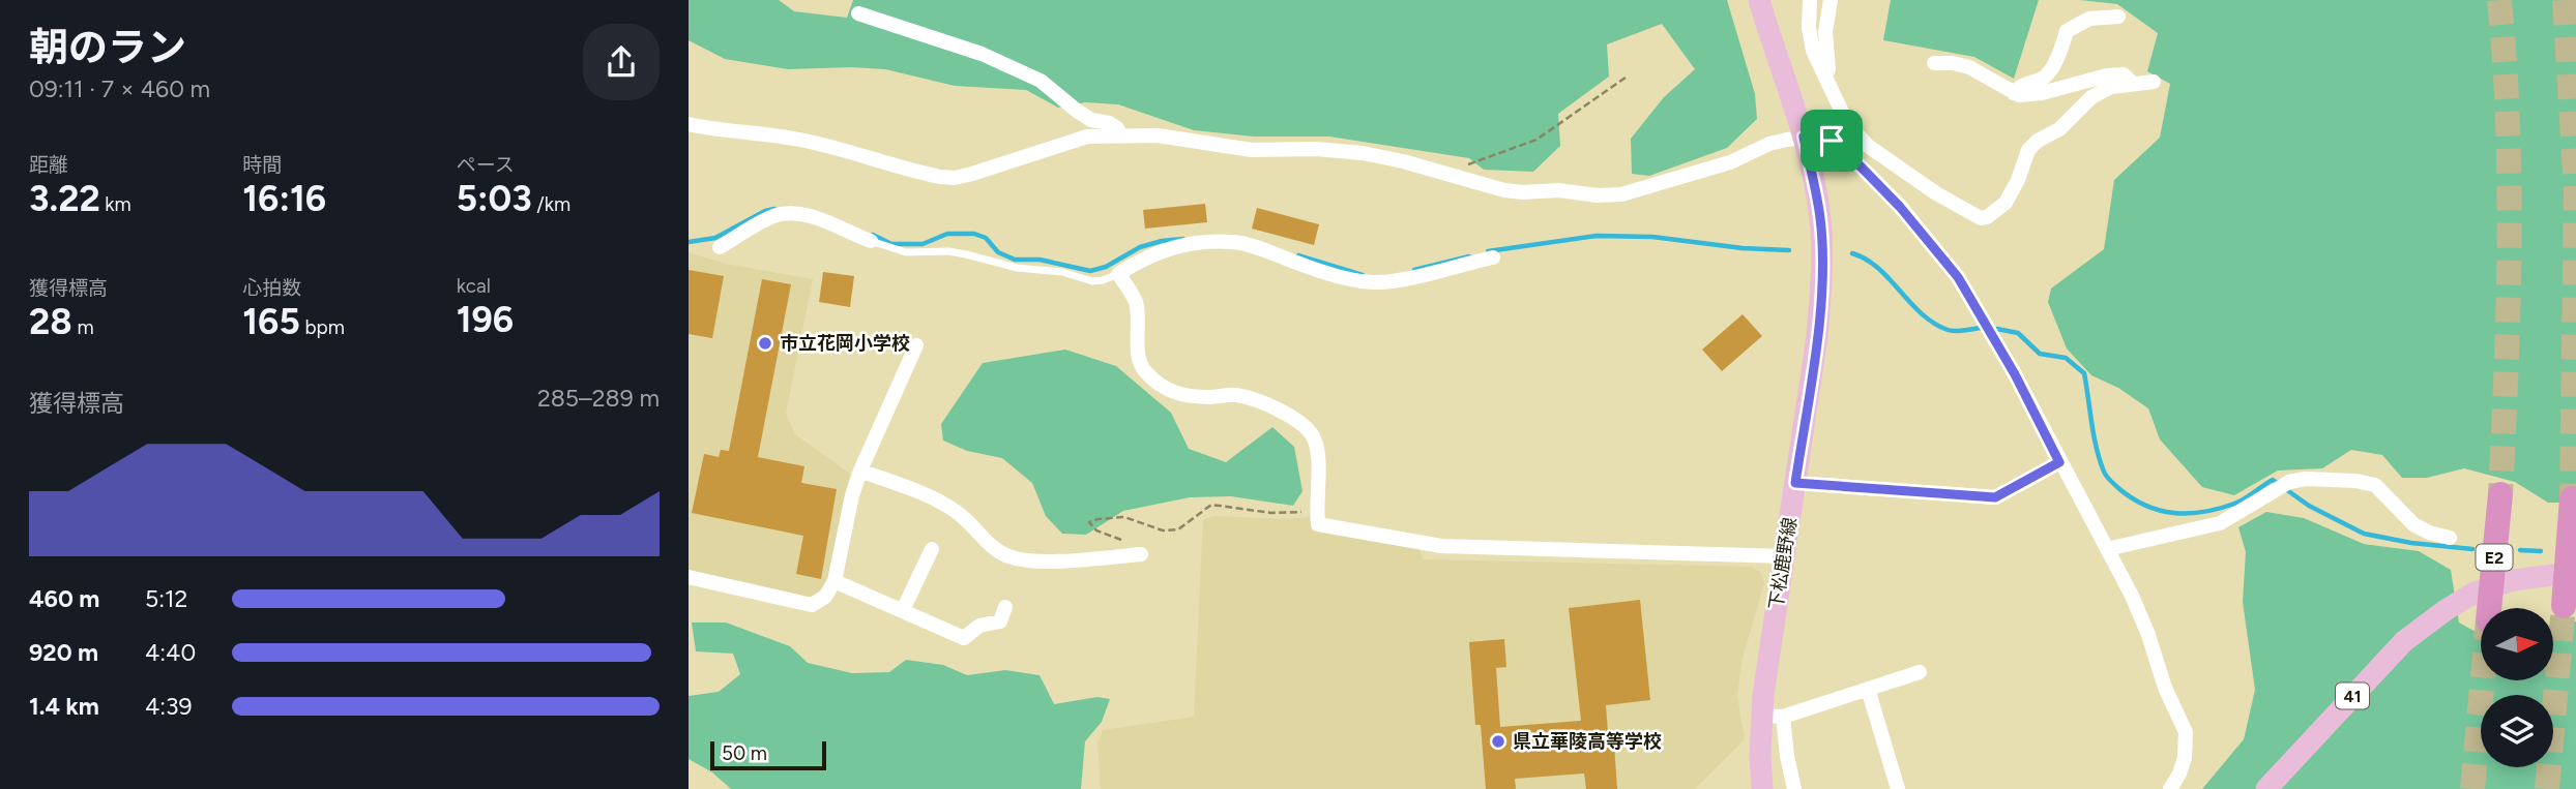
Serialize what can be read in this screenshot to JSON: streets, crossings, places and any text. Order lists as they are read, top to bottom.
{
  "streets": {
    "highway": ["E2"],
    "main road": ["下松鹿野線", "41"]
  },
  "places": ["市立花岡小学校", "県立華陵高等学校"],
  "scale_bar": "50 m",
  "north": "right",
  "page": {
    "heading": ["朝のラン", "09:11 · 7 × 460 m"],
    "stats": [
      ["距離", "3.22 km"],
      ["時間", "16:16"],
      ["ペース", "5:03 /km"],
      ["獲得標高", "28 m"],
      ["心拍数", "165 bpm"],
      ["kcal", "196"]
    ],
    "chart": ["獲得標高", "285–289 m"],
    "list": [
      {
        "name": "460 m",
        "note": "5:12"
      },
      {
        "name": "920 m",
        "note": "4:40"
      },
      {
        "name": "1.4 km",
        "note": "4:39"
      }
    ],
    "scale": "50 m"
  }
}
